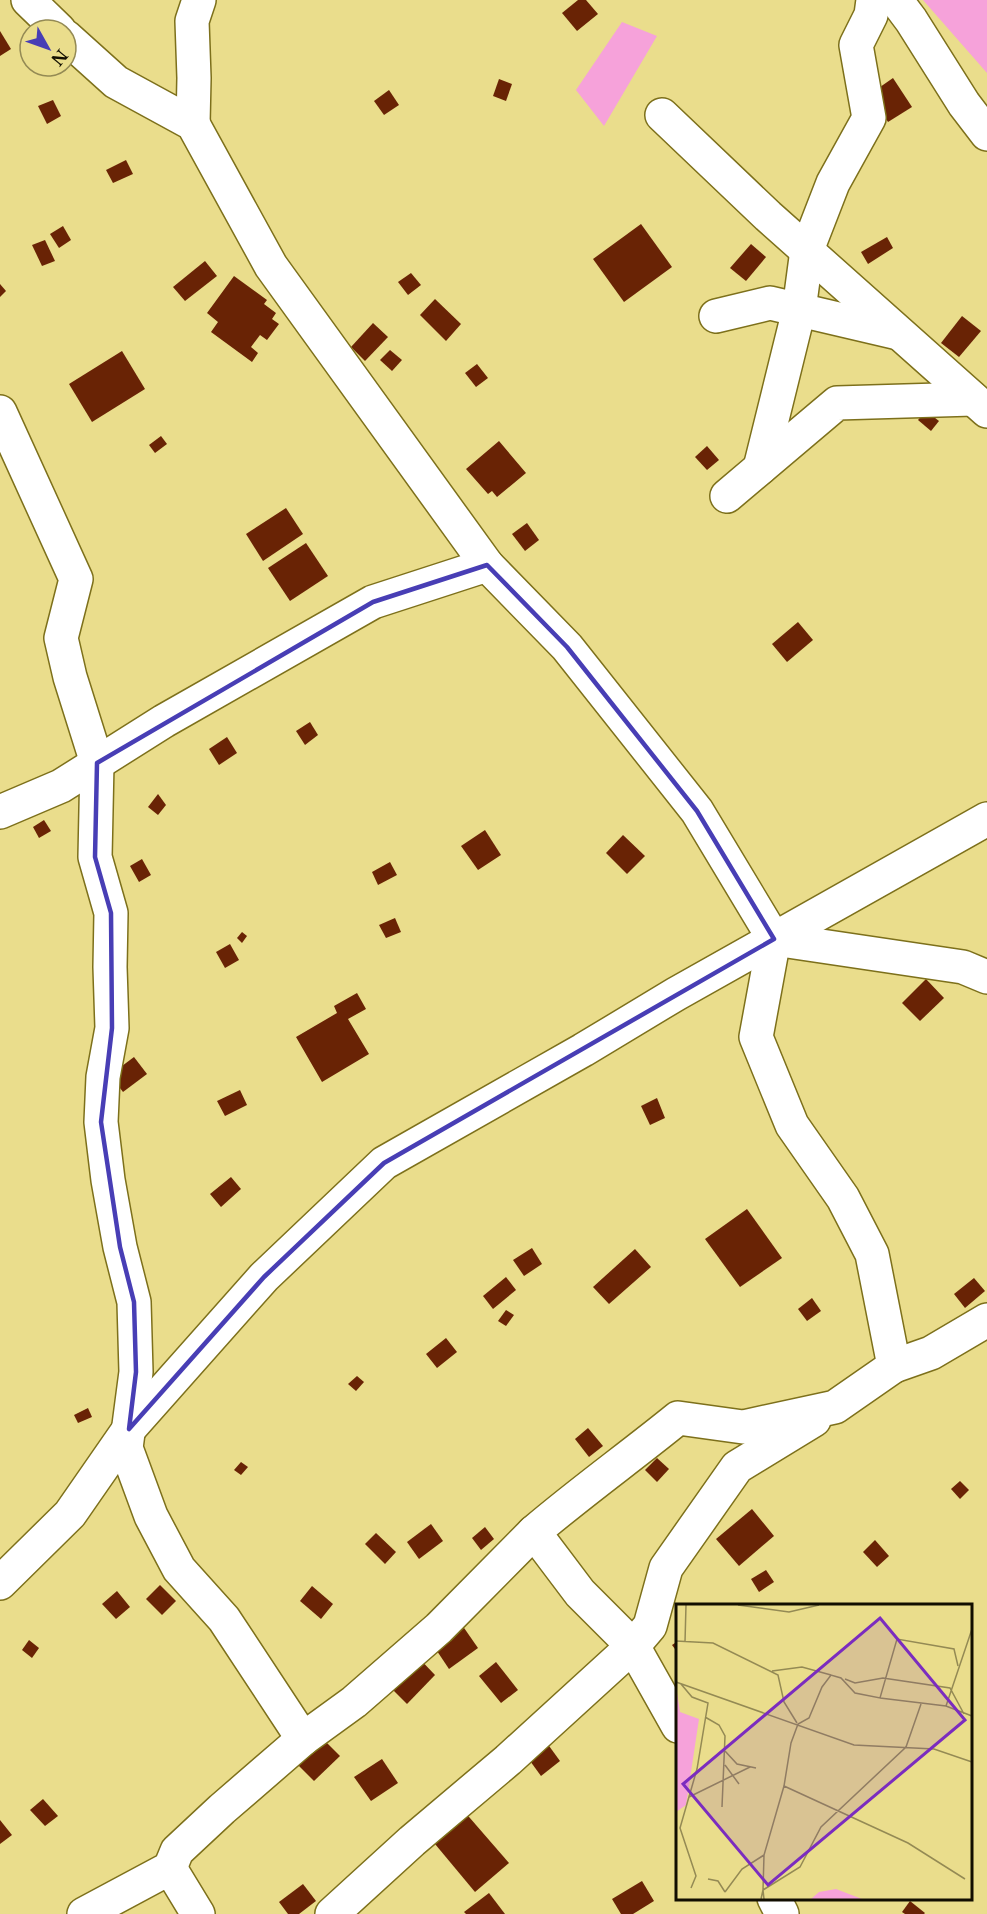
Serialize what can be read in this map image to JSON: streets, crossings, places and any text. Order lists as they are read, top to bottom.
{
  "north": "bottom right"
}
